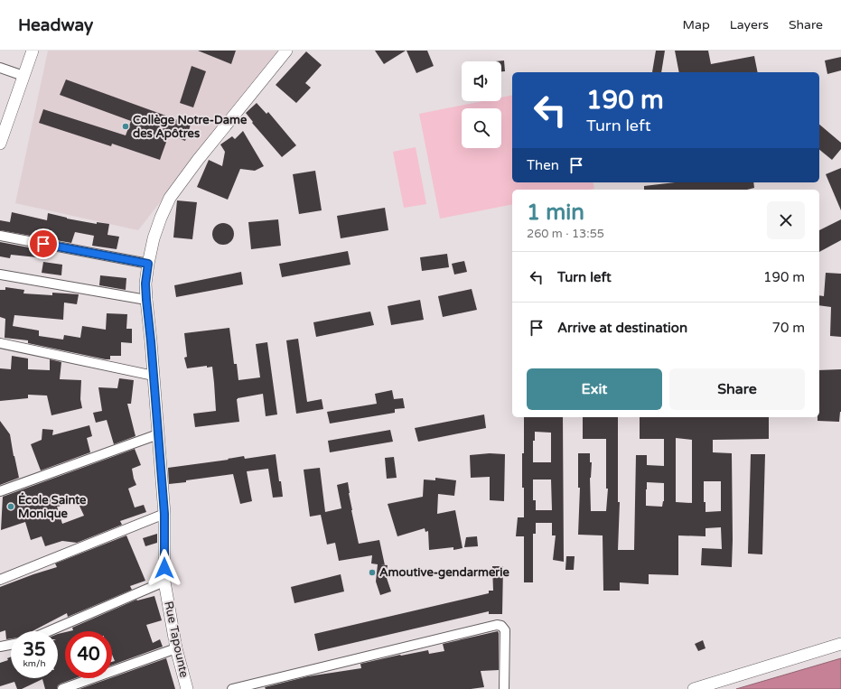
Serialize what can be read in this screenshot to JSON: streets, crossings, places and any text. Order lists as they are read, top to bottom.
{
  "streets": {
    "street": ["Rue Tapounte"]
  },
  "places": ["Collège Notre-Dame des Apôtres", "École Sainte Monique", "Amoutive-gendarmerie"],
  "page": {
    "header": "Headway",
    "nav": ["Map", "Layers", "Share"],
    "turn": ["190 m", "Turn left"],
    "then": "Then",
    "heading": ["1 min", "260 m · 13:55"],
    "list": [
      {
        "name": "Turn left",
        "value": "190 m"
      },
      {
        "name": "Arrive at destination",
        "value": "70 m"
      }
    ],
    "buttons": ["Exit", "Share"],
    "speed": "35 km/h",
    "limit": "40"
  }
}
